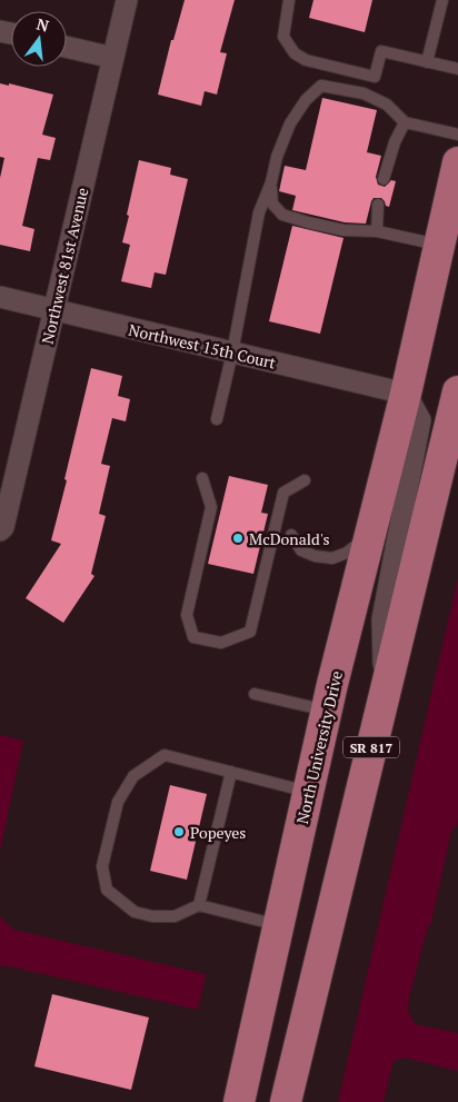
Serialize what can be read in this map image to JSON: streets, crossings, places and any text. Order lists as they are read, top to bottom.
{
  "streets": {
    "main road": ["North University Drive", "SR 817"],
    "street": ["Northwest 81st Avenue", "Northwest 15th Court"]
  },
  "crossings": [
    ["Northwest 81st Avenue", "Northwest 15th Court"],
    ["Northwest 15th Court", "North University Drive"]
  ],
  "places": ["McDonald's", "Popeyes"],
  "north": "top"
}
